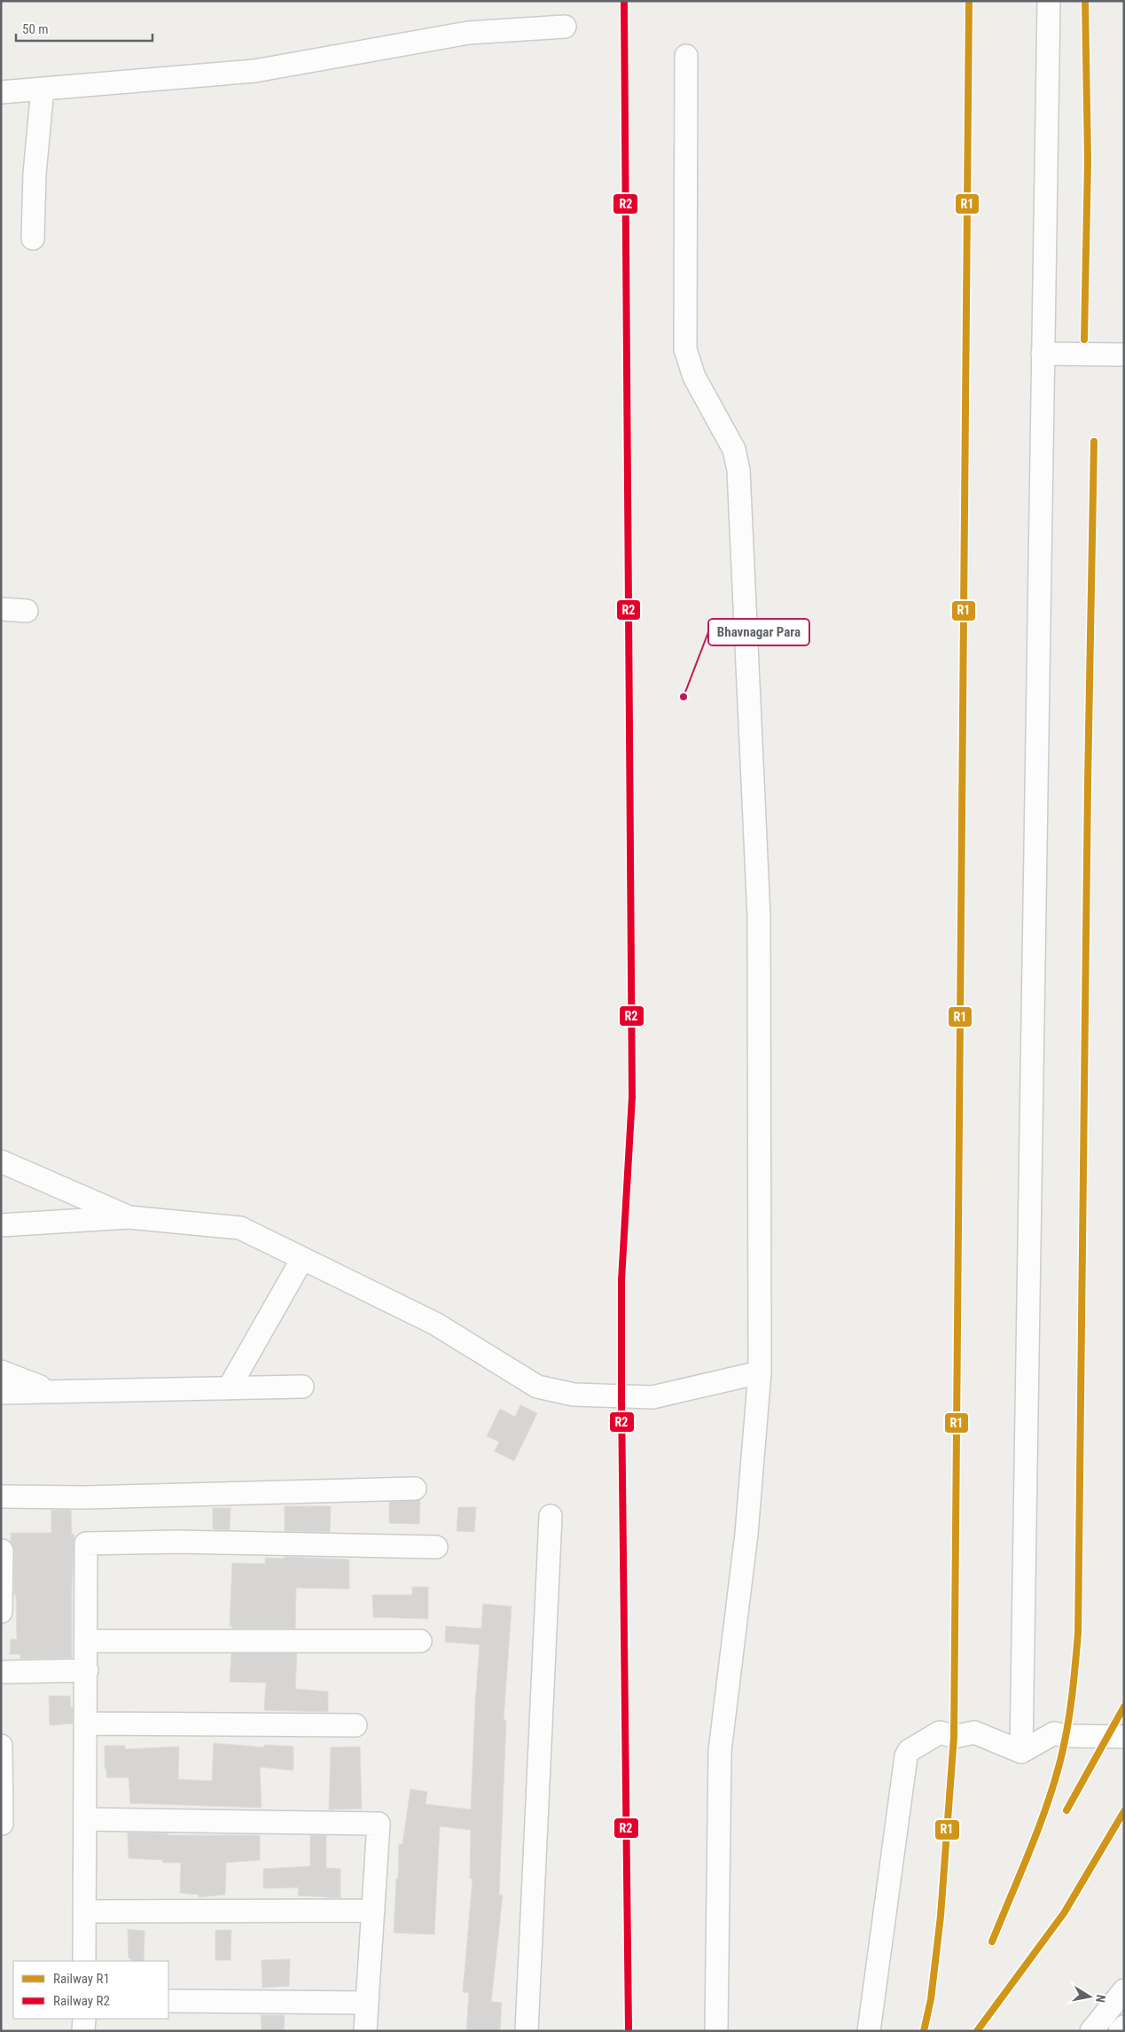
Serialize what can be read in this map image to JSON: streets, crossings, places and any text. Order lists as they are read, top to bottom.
{
  "places": ["Bhavnagar Para"],
  "lines": ["rail line R1", "rail line R2"],
  "legend": ["Railway R1", "Railway R2"],
  "scale_bar": "50 m",
  "north": "right"
}
